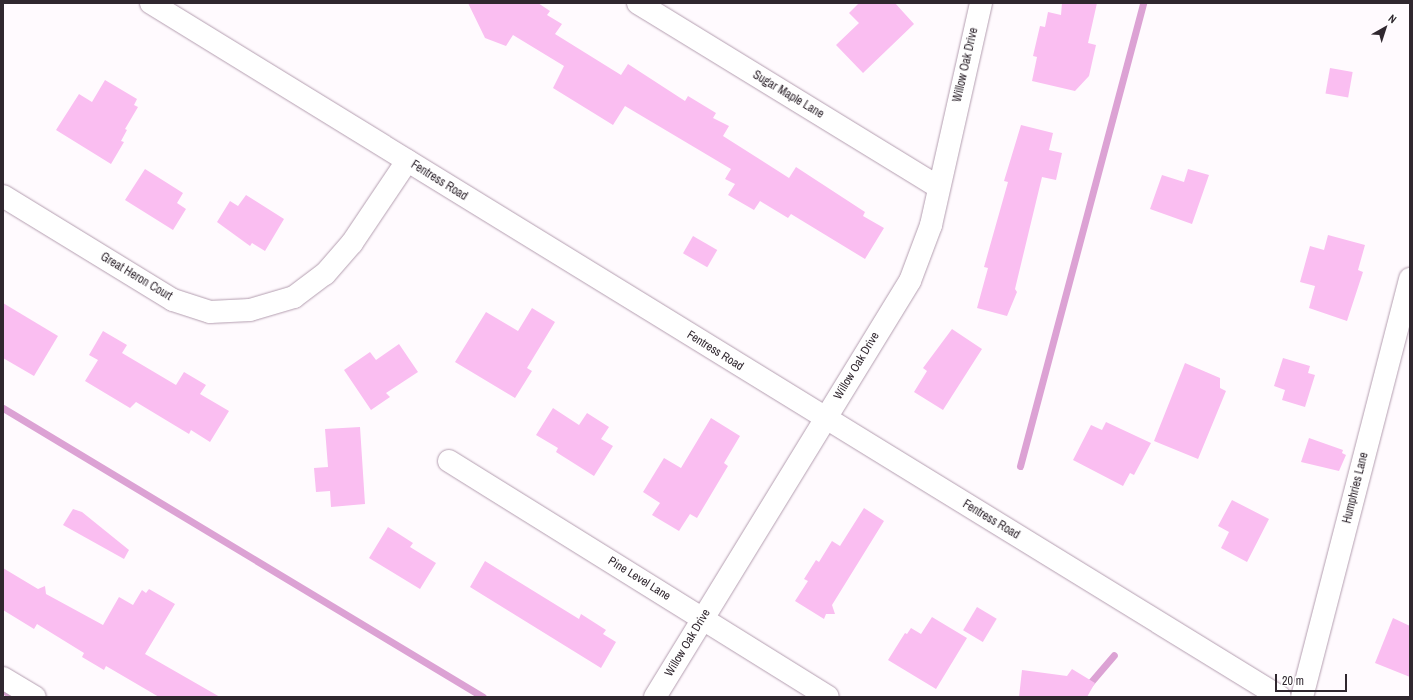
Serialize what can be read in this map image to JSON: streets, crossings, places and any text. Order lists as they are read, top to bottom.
{
  "streets": {
    "street": [
      "Willow Oak Drive",
      "Sugar Maple Lane",
      "Fentress Road",
      "Great Heron Court",
      "Humphries Lane",
      "Pine Level Lane"
    ]
  },
  "crossings": [
    ["Willow Oak Drive", "Sugar Maple Lane"],
    ["Willow Oak Drive", "Fentress Road"],
    ["Willow Oak Drive", "Pine Level Lane"],
    ["Fentress Road", "Great Heron Court"]
  ],
  "scale_bar": "20 m",
  "north": "top right"
}
